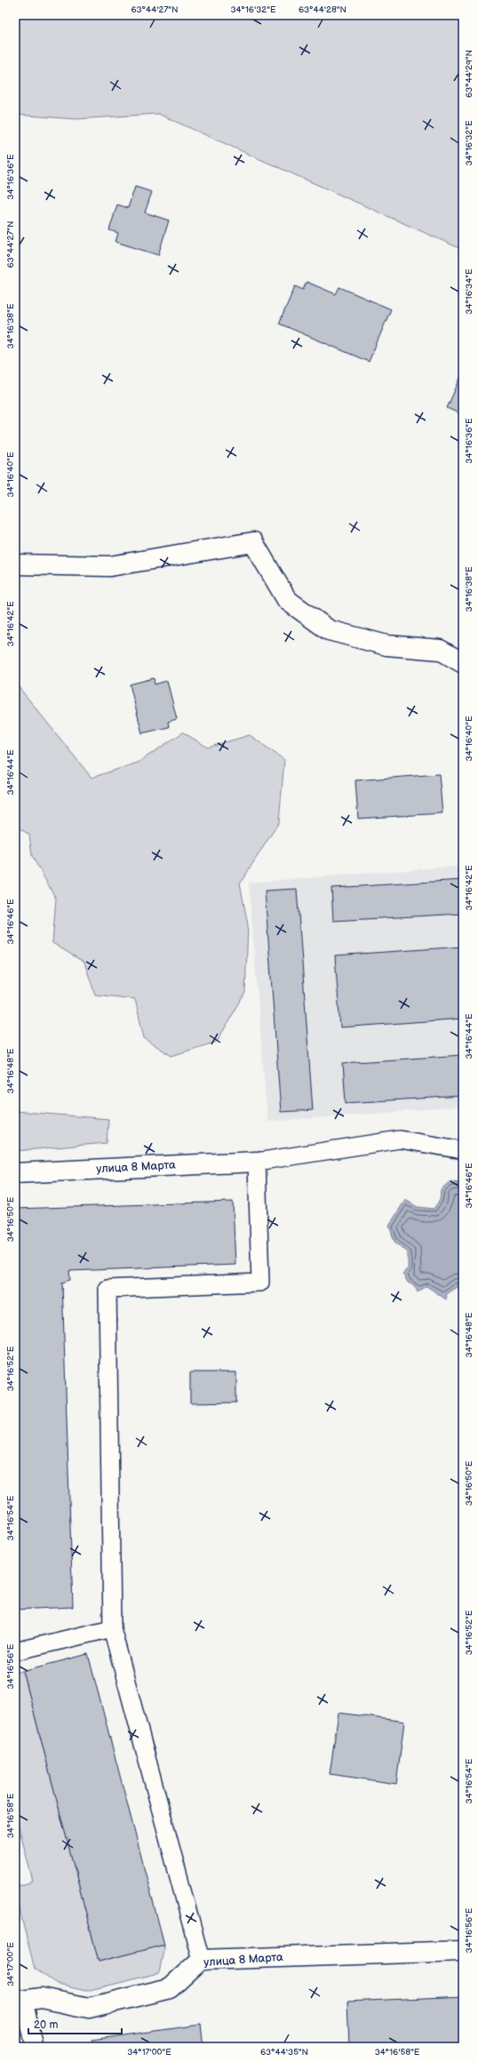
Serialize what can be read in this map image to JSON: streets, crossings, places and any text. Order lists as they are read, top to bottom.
{
  "streets": {
    "street": ["улица 8 Марта"]
  },
  "scale_bar": "20 m",
  "coordinates": [
    "63°44'27\"N",
    "34°16'32\"E",
    "63°44'28\"N",
    "63°44'29\"N",
    "34°16'36\"E",
    "34°16'34\"E",
    "34°16'38\"E",
    "34°16'40\"E",
    "34°16'42\"E",
    "34°16'44\"E",
    "34°16'46\"E",
    "34°16'48\"E",
    "34°16'50\"E",
    "34°16'52\"E",
    "34°16'54\"E",
    "34°16'56\"E",
    "34°16'58\"E",
    "34°17'00\"E",
    "63°44'35\"N"
  ]
}
